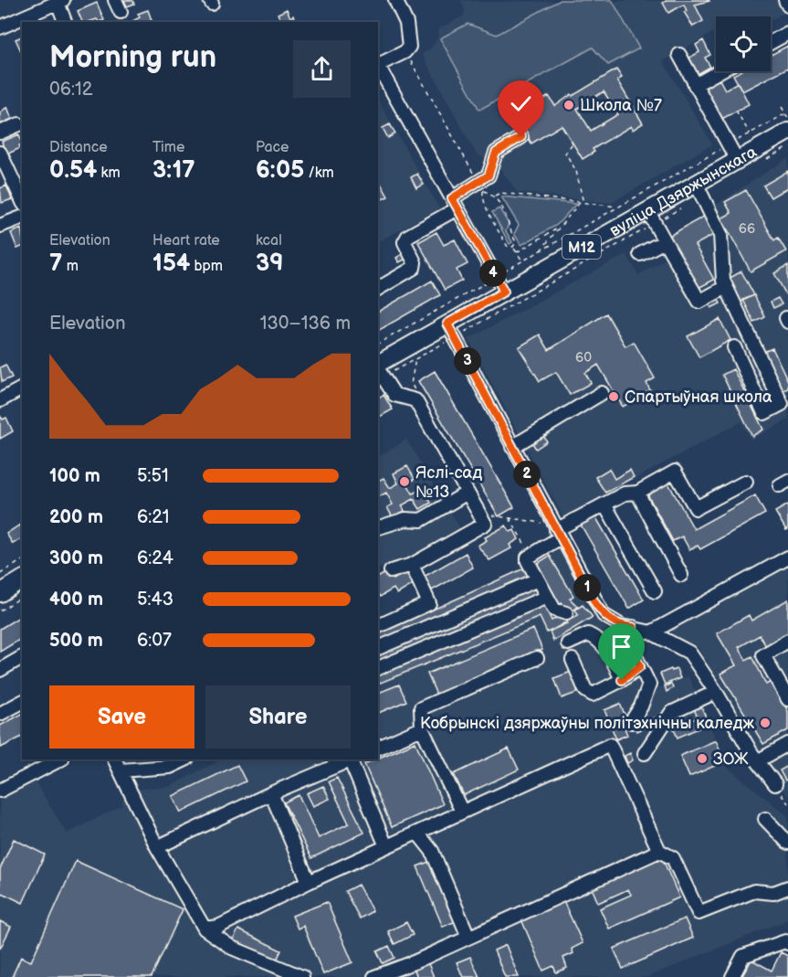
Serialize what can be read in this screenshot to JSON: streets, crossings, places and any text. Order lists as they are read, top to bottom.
{
  "streets": {
    "main road": ["вуліца Дзяржынскага", "М12"]
  },
  "places": [
    "Школа №7",
    "Спартыўная школа",
    "Яслі-сад №13",
    "Кобрынскі дзяржаўны політэхнічны каледж",
    "ЗОЖ"
  ],
  "house_numbers": ["66", "60"],
  "page": {
    "heading": ["Morning run", "06:12"],
    "stats": [
      ["Distance", "0.54 km"],
      ["Time", "3:17"],
      ["Pace", "6:05 /km"],
      ["Elevation", "7 m"],
      ["Heart rate", "154 bpm"],
      ["kcal", "39"]
    ],
    "pins": [
      "4",
      "3",
      "2",
      "1"
    ],
    "chart": ["Elevation", "130–136 m"],
    "list": [
      {
        "name": "100 m",
        "note": "5:51"
      },
      {
        "name": "200 m",
        "note": "6:21"
      },
      {
        "name": "300 m",
        "note": "6:24"
      },
      {
        "name": "400 m",
        "note": "5:43"
      },
      {
        "name": "500 m",
        "note": "6:07"
      }
    ],
    "buttons": ["Save", "Share"]
  }
}
